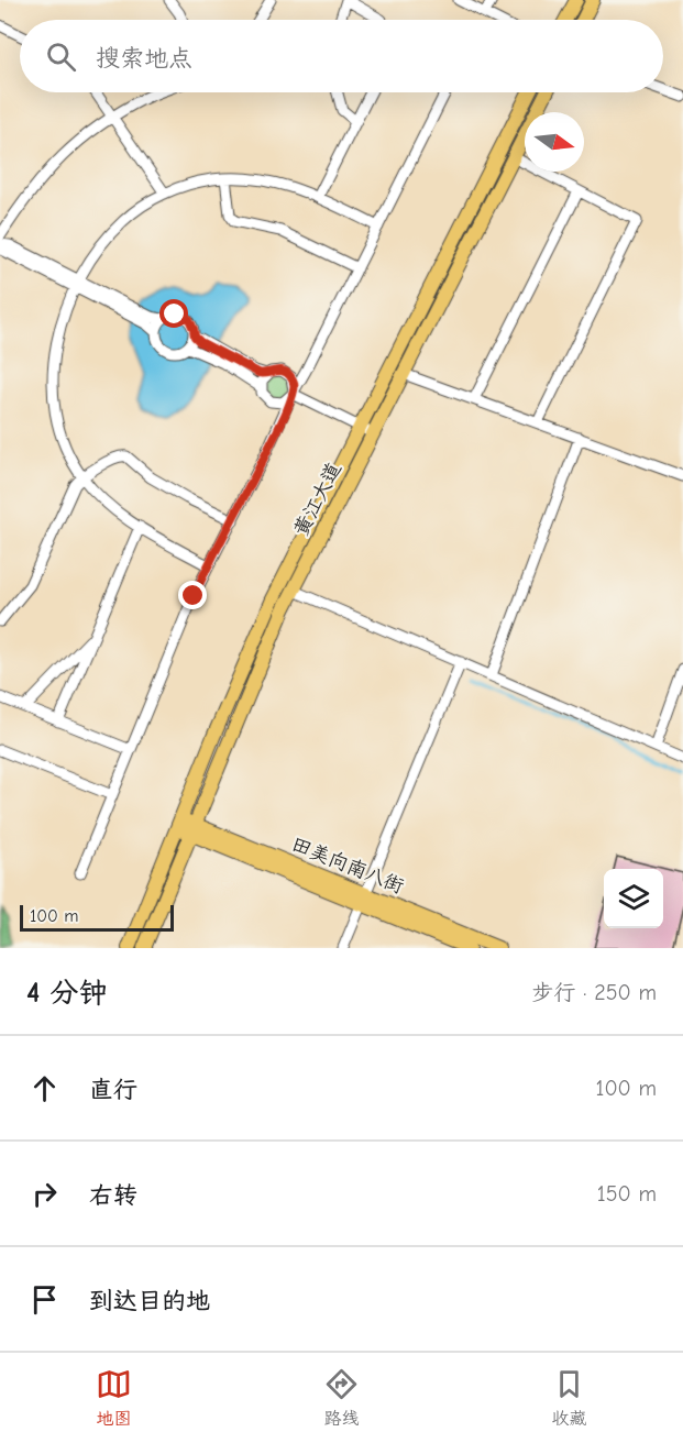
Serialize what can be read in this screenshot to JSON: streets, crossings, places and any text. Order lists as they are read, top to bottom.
{
  "streets": {
    "main road": ["黄江大道", "田美向南八街"]
  },
  "crossings": [
    ["黄江大道", "田美向南八街"]
  ],
  "scale_bar": "100 m",
  "north": "right",
  "page": {
    "search": "搜索地点",
    "scale": "100 m",
    "heading": ["4 分钟", "步行 · 250 m"],
    "list": [
      ["直行", "100 m"],
      ["右转", "150 m"],
      "到达目的地"
    ],
    "nav": ["地图", "路线", "收藏"]
  }
}
